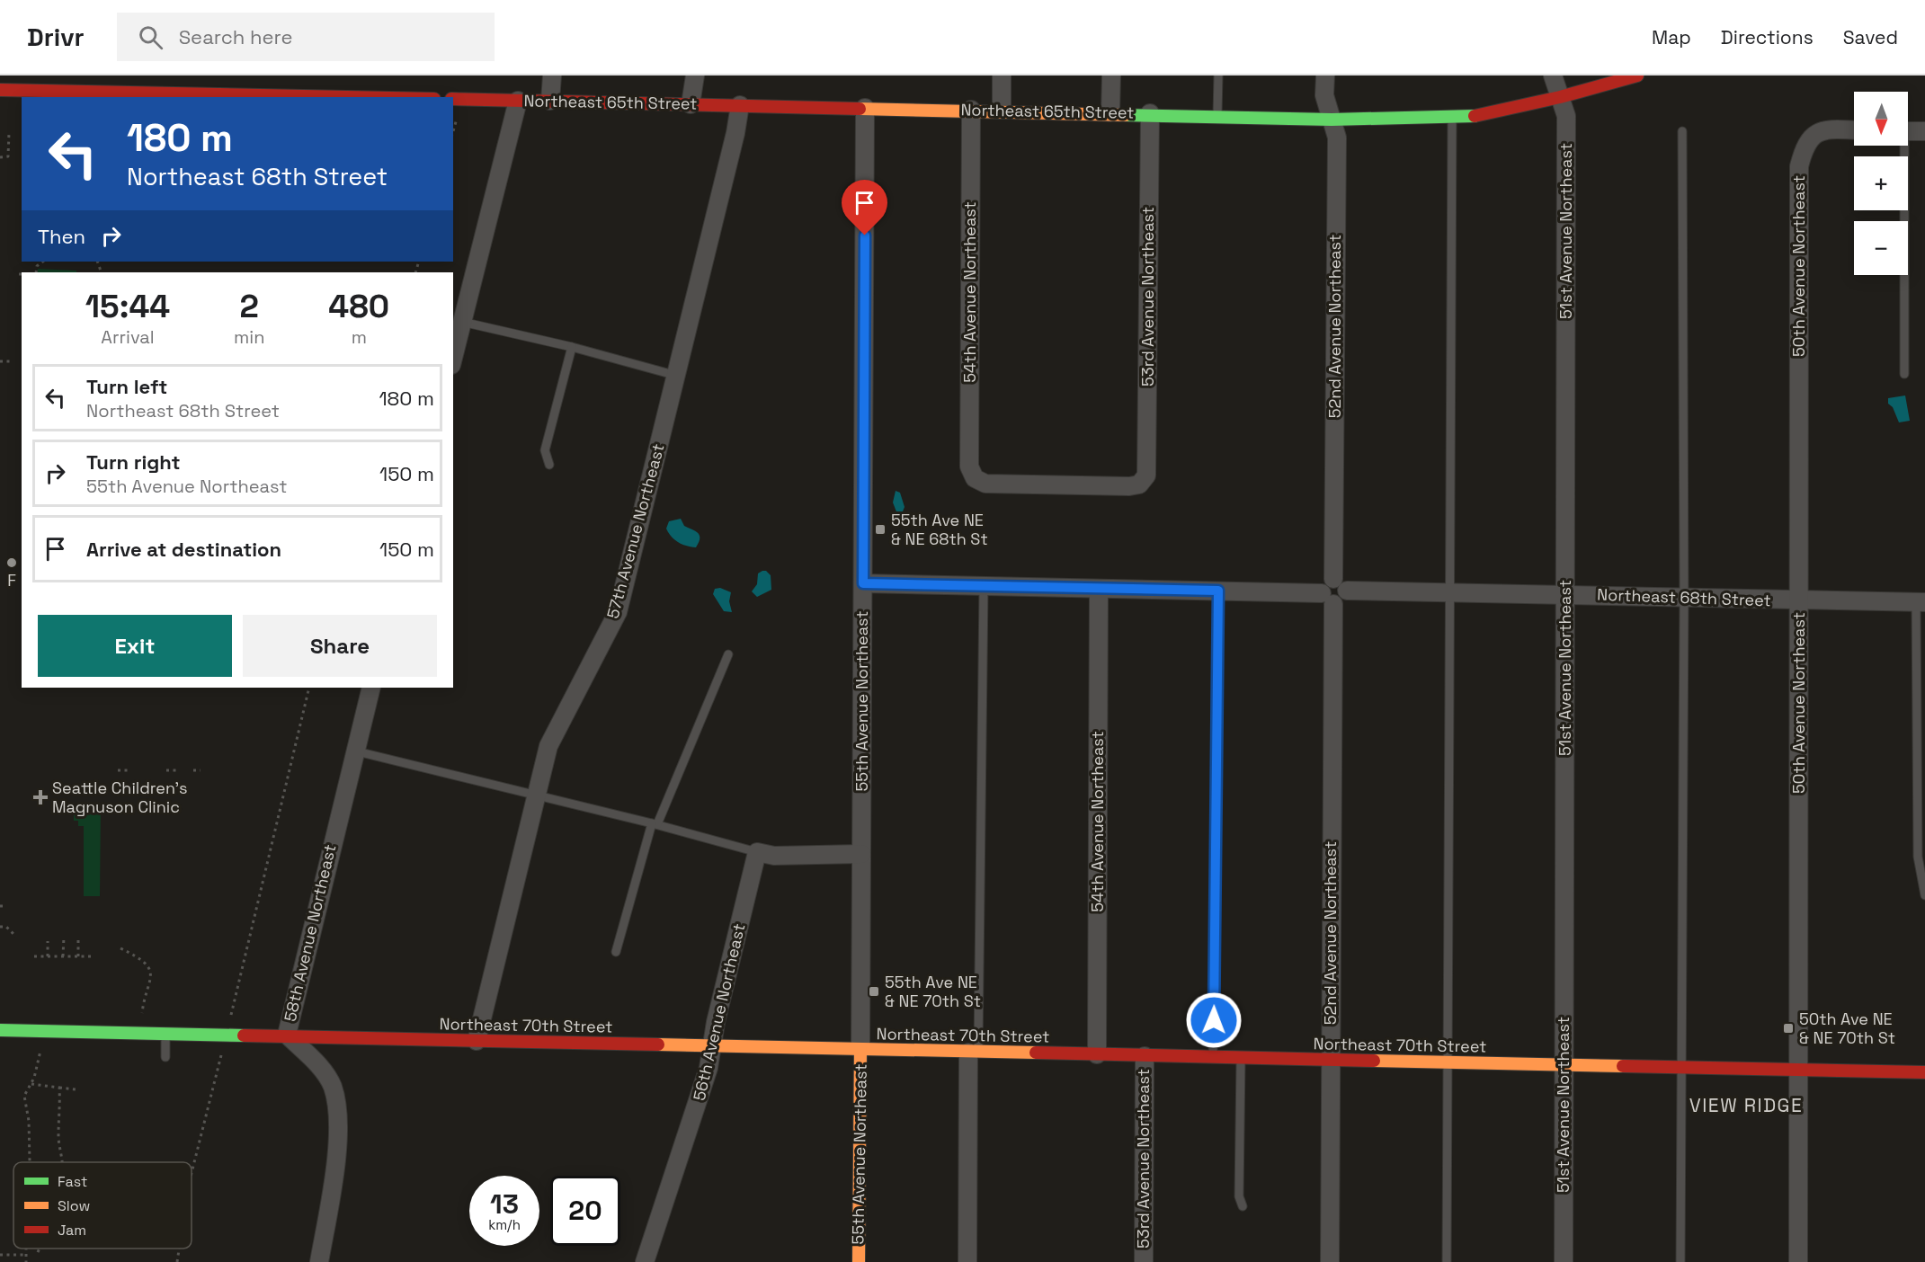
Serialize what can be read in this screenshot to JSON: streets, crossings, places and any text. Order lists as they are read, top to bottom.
{
  "streets": {
    "main road": ["Northeast 65th Street", "55th Avenue Northeast", "Northeast 70th Street"],
    "street": [
      "51st Avenue Northeast",
      "50th Avenue Northeast",
      "54th Avenue Northeast",
      "53rd Avenue Northeast",
      "52nd Avenue Northeast",
      "57th Avenue Northeast",
      "Northeast 68th Street",
      "58th Avenue Northeast",
      "56th Avenue Northeast"
    ]
  },
  "crossings": [
    ["Northeast 65th Street", "51st Avenue Northeast"],
    ["Northeast 65th Street", "54th Avenue Northeast"],
    ["Northeast 65th Street", "53rd Avenue Northeast"],
    ["Northeast 65th Street", "52nd Avenue Northeast"],
    ["Northeast 65th Street", "57th Avenue Northeast"],
    ["Northeast 65th Street", "55th Avenue Northeast"],
    ["51st Avenue Northeast", "Northeast 68th Street"],
    ["51st Avenue Northeast", "Northeast 70th Street"],
    ["50th Avenue Northeast", "Northeast 68th Street"],
    ["50th Avenue Northeast", "Northeast 70th Street"],
    ["54th Avenue Northeast", "53rd Avenue Northeast"],
    ["54th Avenue Northeast", "Northeast 70th Street"],
    ["53rd Avenue Northeast", "Northeast 70th Street"],
    ["52nd Avenue Northeast", "Northeast 68th Street"],
    ["52nd Avenue Northeast", "Northeast 70th Street"],
    ["57th Avenue Northeast", "Northeast 70th Street"],
    ["55th Avenue Northeast", "Northeast 70th Street"],
    ["58th Avenue Northeast", "Northeast 70th Street"],
    ["56th Avenue Northeast", "Northeast 70th Street"]
  ],
  "districts": ["VIEW RIDGE"],
  "places": {
    "transit": ["55th Ave NE & NE 68th St", "55th Ave NE & NE 70th St", "50th Ave NE & NE 70th St"],
    "other": ["F"],
    "health": ["Seattle Children's Magnuson Clinic"]
  },
  "legend": ["Fast", "Slow", "Jam"],
  "north": "bottom",
  "page": {
    "header": "Drivr",
    "search": "Search here",
    "nav": ["Map", "Directions", "Saved"],
    "map_buttons": ["+", "−"],
    "turn": ["180 m", "Northeast 68th Street"],
    "then": "Then",
    "eta": [
      "15:44",
      "Arrival",
      "2",
      "min",
      "480",
      "m"
    ],
    "list": [
      {
        "name": "Turn left",
        "note": "Northeast 68th Street",
        "value": "180 m"
      },
      {
        "name": "Turn right",
        "note": "55th Avenue Northeast",
        "value": "150 m"
      },
      {
        "name": "Arrive at destination",
        "value": "150 m"
      }
    ],
    "buttons": ["Exit", "Share"],
    "speed": "13 km/h",
    "limit": "20"
  }
}
